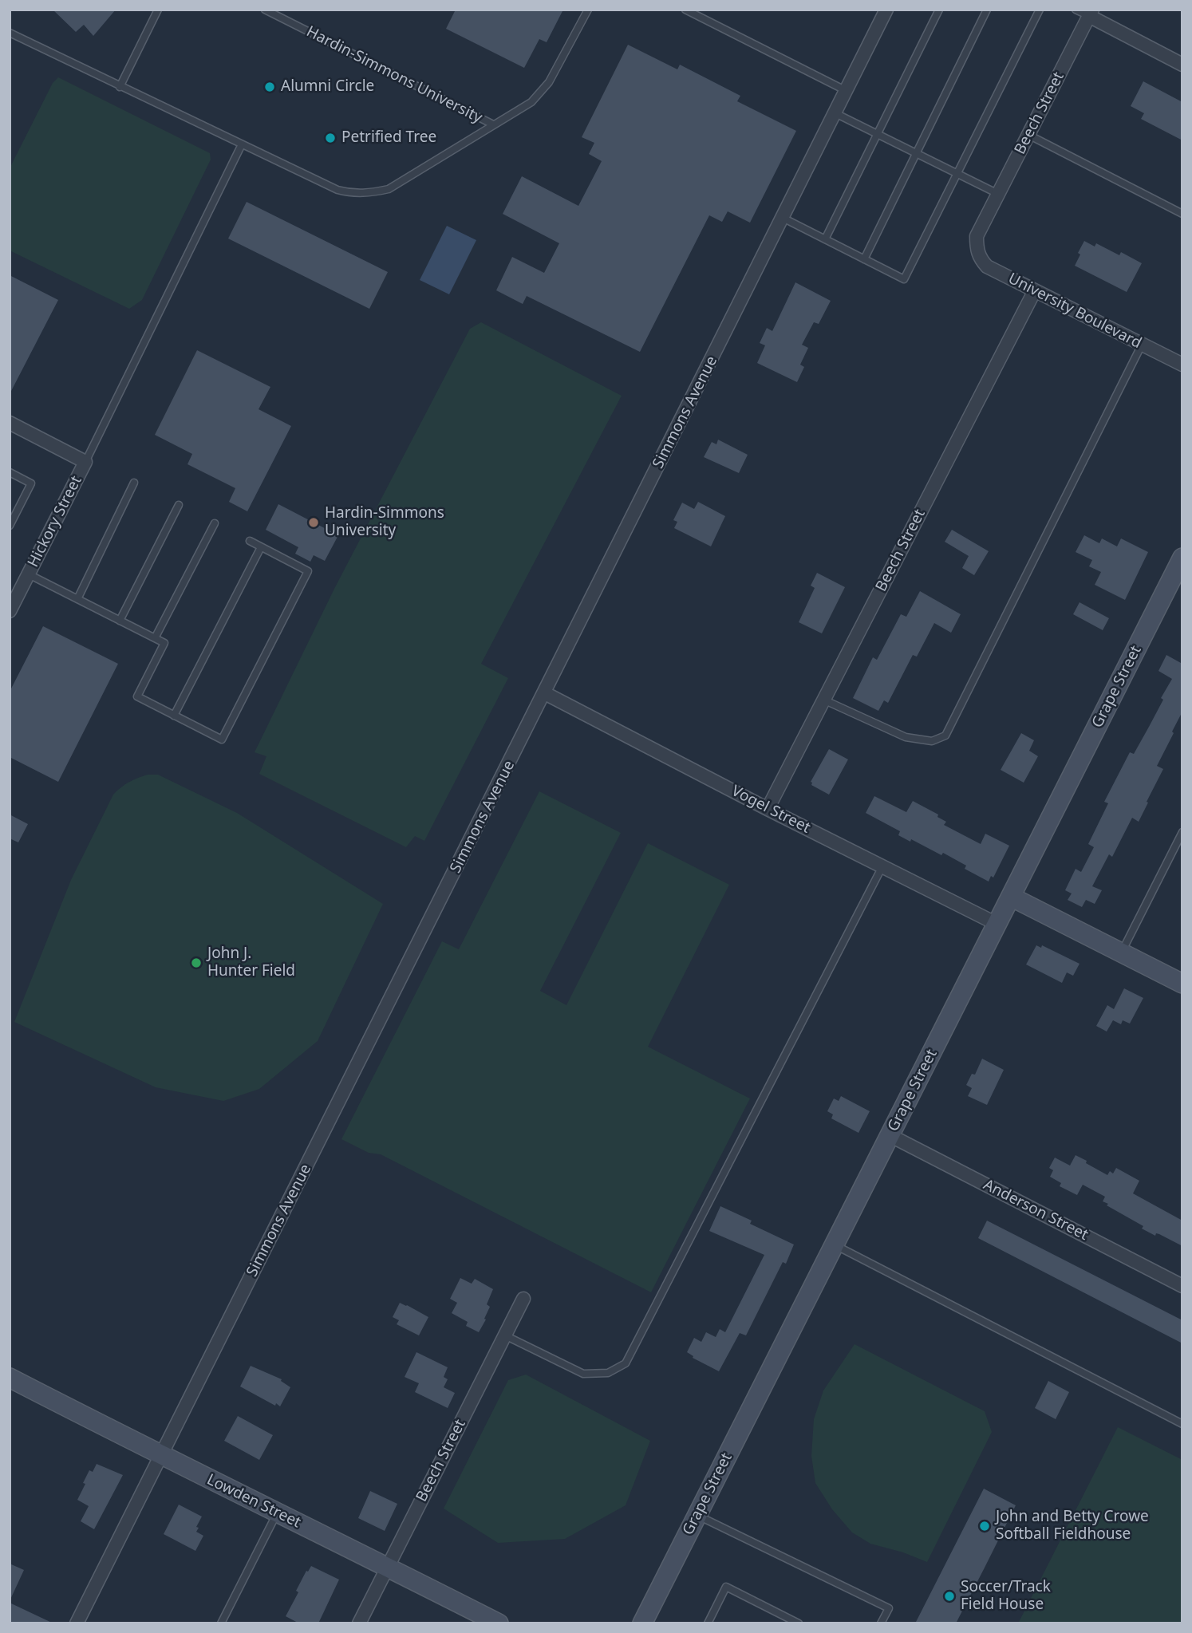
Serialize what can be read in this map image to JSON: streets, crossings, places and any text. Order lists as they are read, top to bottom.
{
  "streets": {
    "street": [
      "Beech Street",
      "University Boulevard",
      "Simmons Avenue",
      "Hickory Street",
      "Grape Street",
      "Vogel Street",
      "Anderson Street",
      "Lowden Street"
    ],
    "lane": ["Hardin-Simmons University"]
  },
  "crossings": [
    ["Beech Street", "University Boulevard"],
    ["Beech Street", "Vogel Street"],
    ["Beech Street", "Lowden Street"],
    ["Simmons Avenue", "Vogel Street"],
    ["Simmons Avenue", "Lowden Street"],
    ["Grape Street", "Vogel Street"],
    ["Grape Street", "Anderson Street"]
  ],
  "places": [
    "Alumni Circle",
    "Petrified Tree",
    "Hardin-Simmons University",
    "John J. Hunter Field",
    "John and Betty Crowe Softball Fieldhouse",
    "Soccer/Track Field House"
  ]
}
